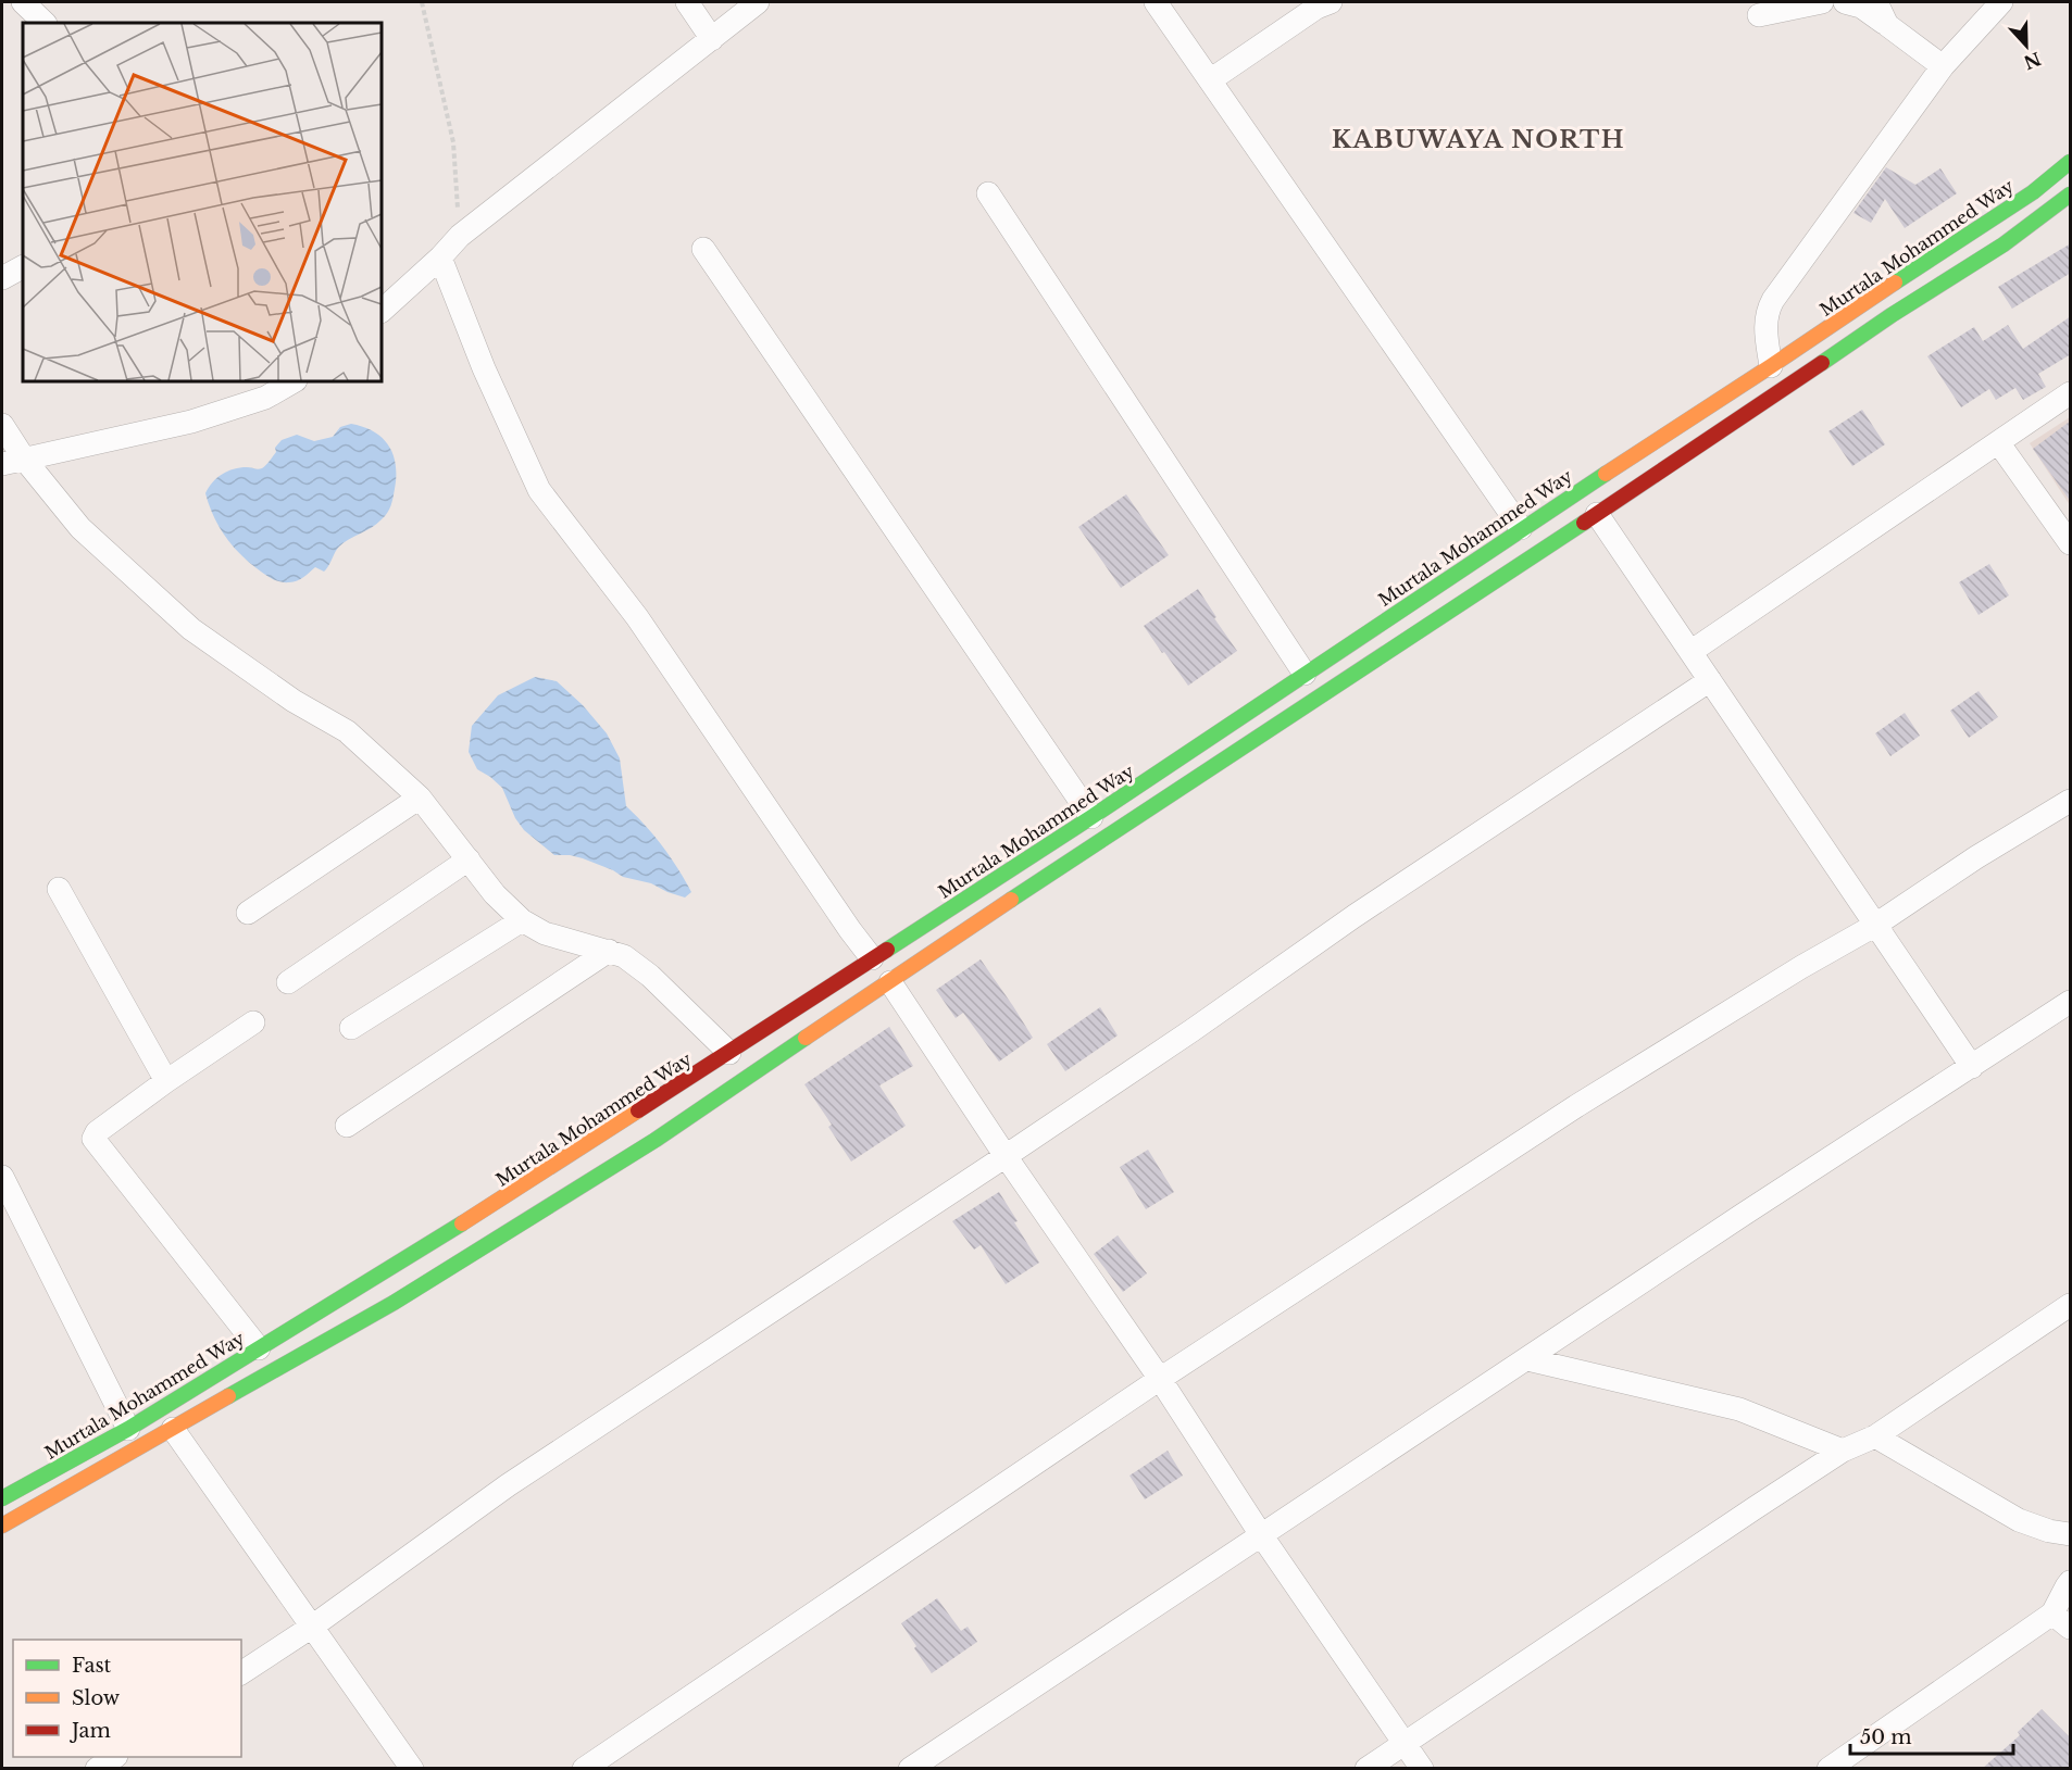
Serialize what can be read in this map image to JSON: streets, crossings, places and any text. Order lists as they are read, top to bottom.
{
  "streets": {
    "main road": ["Murtala Mohammed Way"]
  },
  "districts": ["KABUWAYA NORTH"],
  "legend": ["Fast", "Slow", "Jam"],
  "scale_bar": "50 m",
  "north": "bottom"
}
